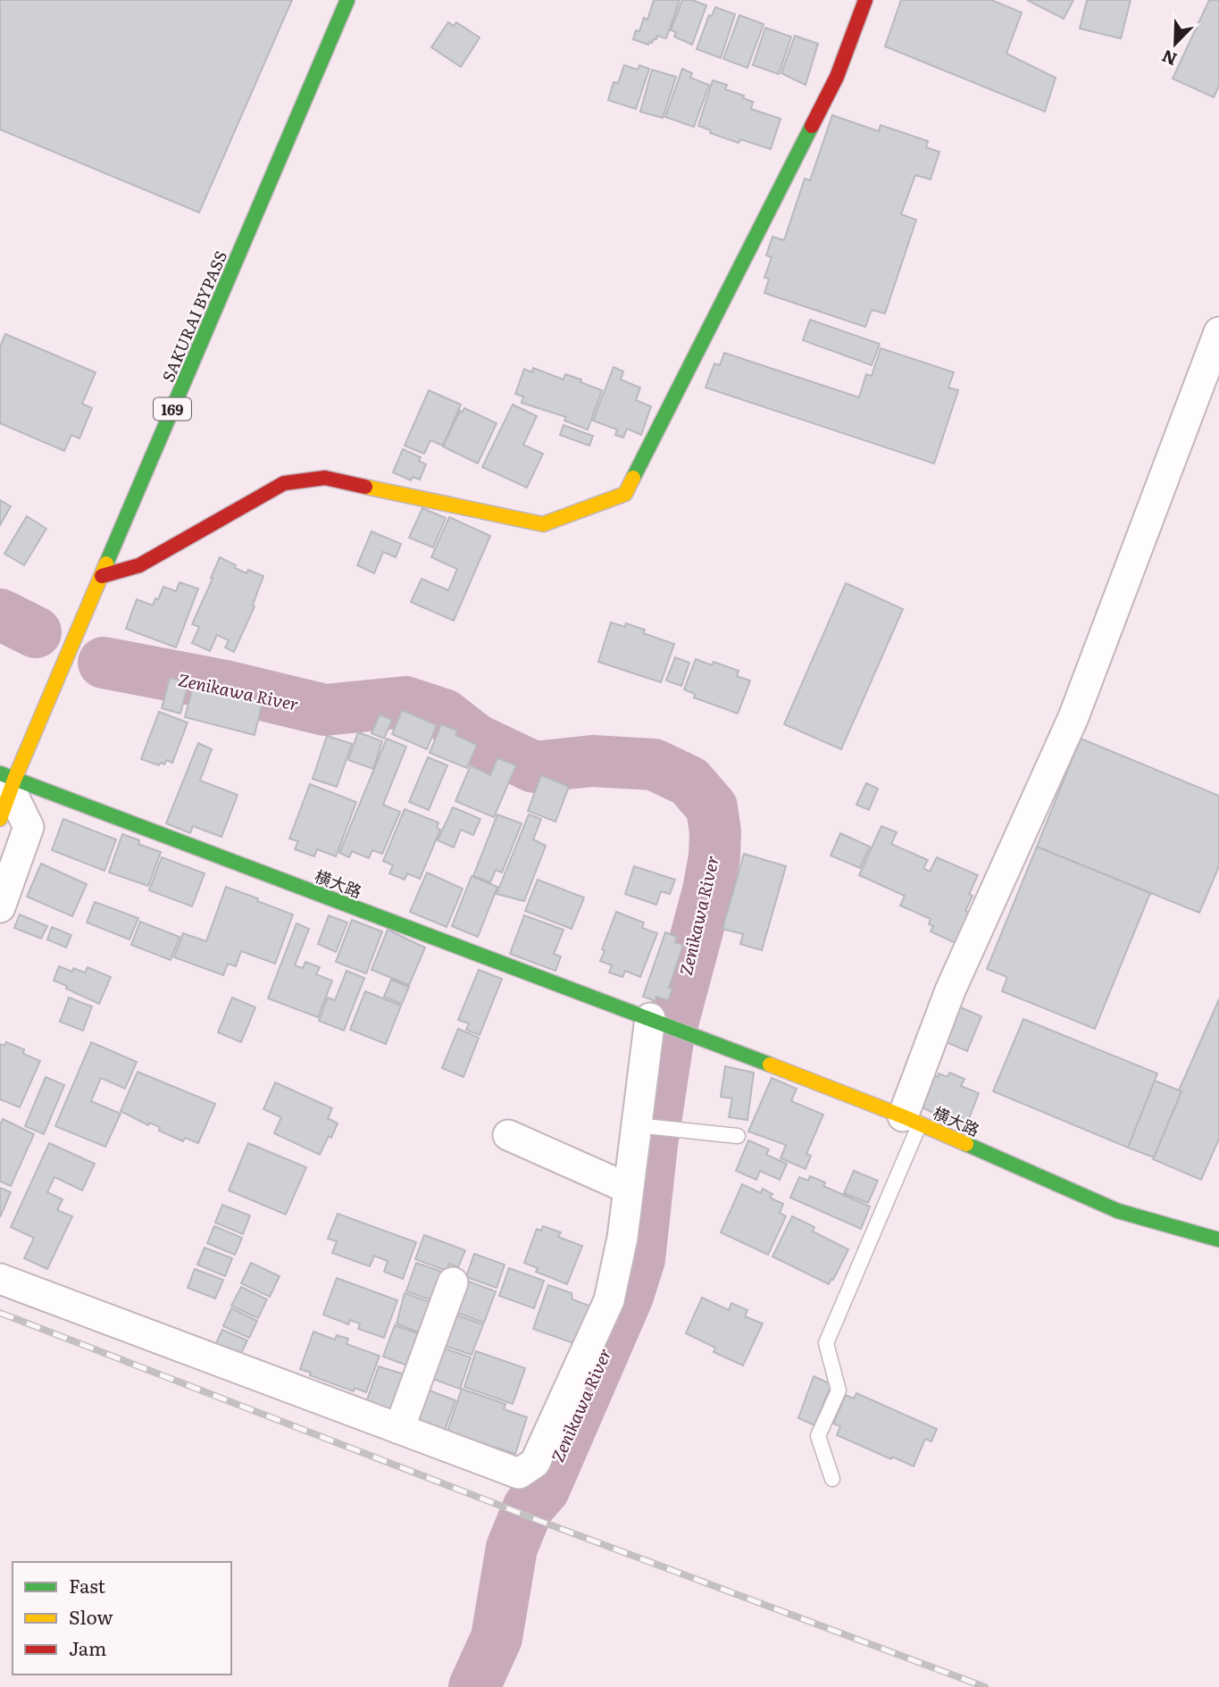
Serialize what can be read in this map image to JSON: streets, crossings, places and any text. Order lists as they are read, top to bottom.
{
  "streets": {
    "main road": ["SAKURAI BYPASS", "169", "横大路"]
  },
  "crossings": [
    ["SAKURAI BYPASS", "横大路"]
  ],
  "water": ["Zenikawa River"],
  "legend": ["Fast", "Slow", "Jam"],
  "north": "bottom left"
}
